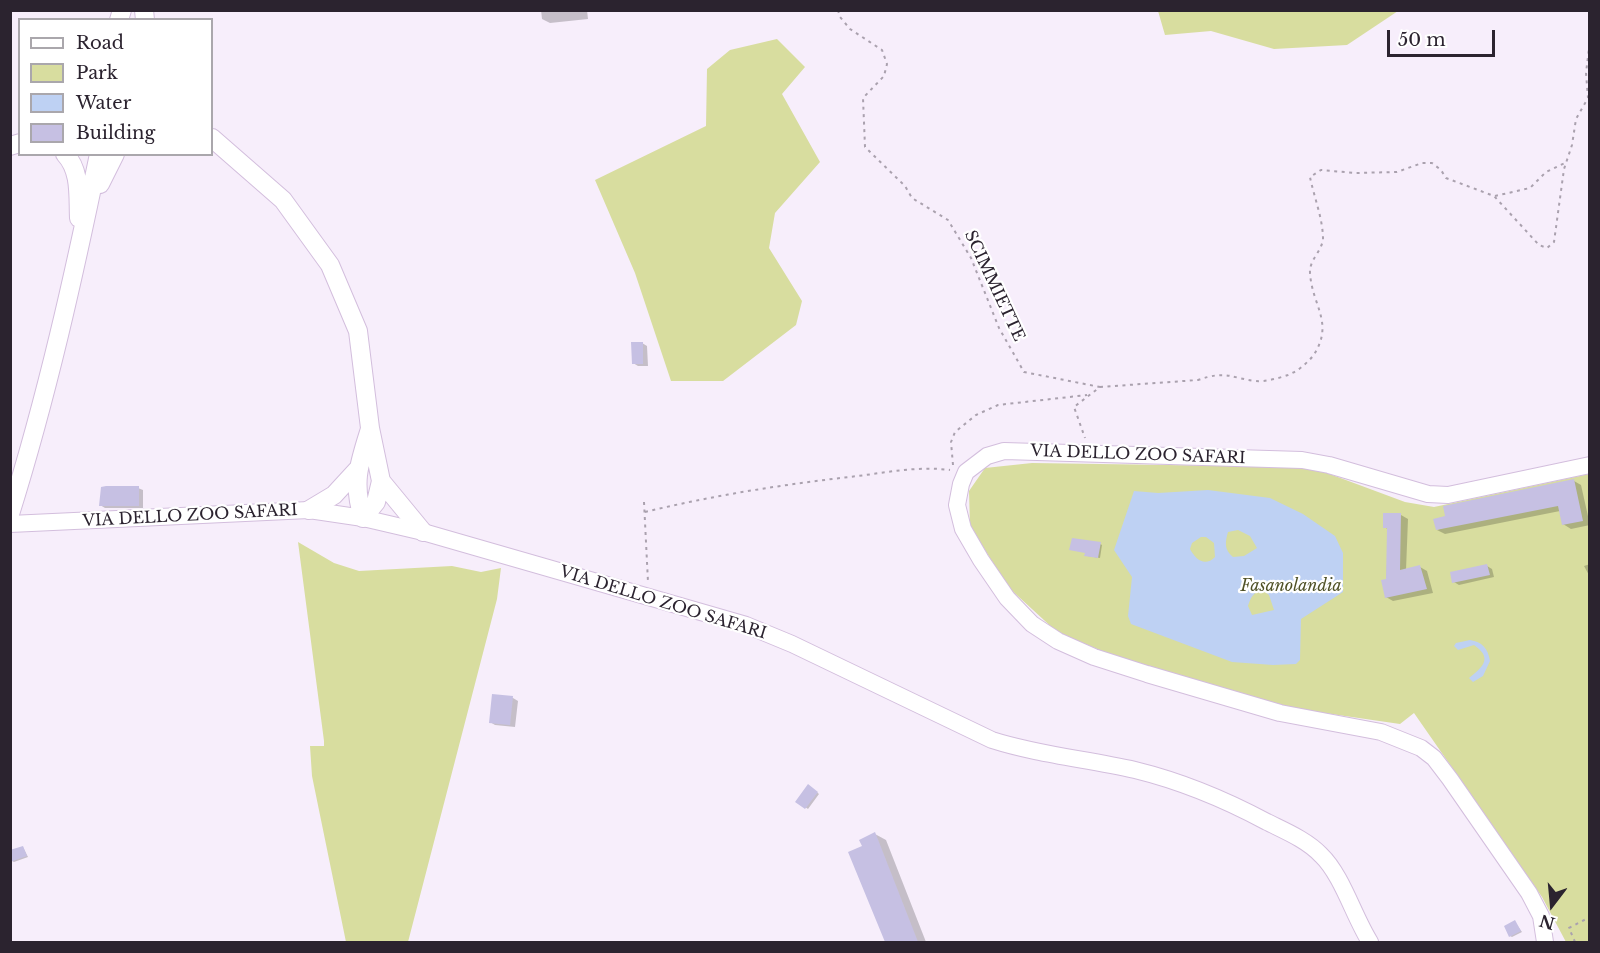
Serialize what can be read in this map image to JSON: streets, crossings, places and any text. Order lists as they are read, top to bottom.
{
  "streets": {
    "street": ["VIA DELLO ZOO SAFARI"],
    "path": ["SCIMMIETTE"]
  },
  "parks": ["Fasanolandia"],
  "legend": [
    "Road",
    "Park",
    "Water",
    "Building"
  ],
  "scale_bar": "50 m",
  "north": "bottom"
}
